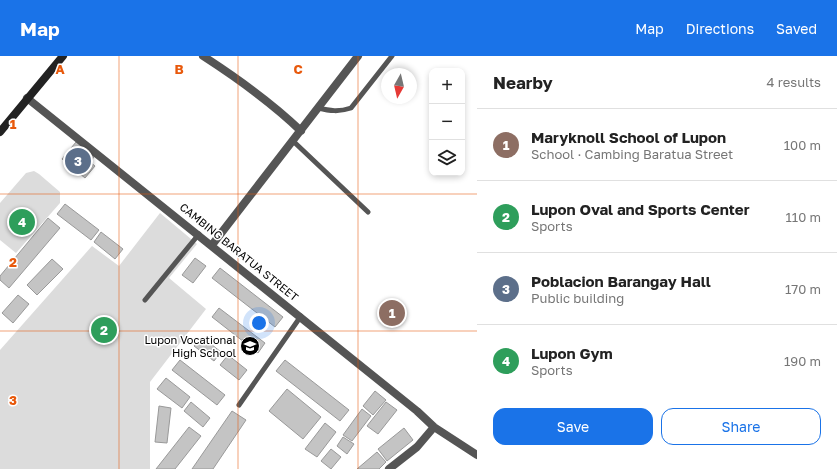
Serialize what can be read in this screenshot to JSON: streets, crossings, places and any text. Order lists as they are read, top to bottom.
{
  "streets": {
    "street": ["CAMBING BARATUA STREET"]
  },
  "places": {
    "school or university": ["Lupon Vocational High School"]
  },
  "north": "bottom",
  "page": {
    "header": "Map",
    "nav": ["Map", "Directions", "Saved"],
    "heading": ["Nearby", "4 results"],
    "map_buttons": ["+", "−"],
    "list": [
      {
        "mark": "1",
        "name": "Maryknoll School of Lupon",
        "note": "School · Cambing Baratua Street",
        "value": "100 m"
      },
      {
        "mark": "2",
        "name": "Lupon Oval and Sports Center",
        "note": "Sports",
        "value": "110 m"
      },
      {
        "mark": "3",
        "name": "Poblacion Barangay Hall",
        "note": "Public building",
        "value": "170 m"
      },
      {
        "mark": "4",
        "name": "Lupon Gym",
        "note": "Sports",
        "value": "190 m"
      }
    ],
    "pins": [
      "3",
      "4",
      "1",
      "2"
    ],
    "buttons": ["Save", "Share"]
  },
  "grid": {
    "columns": ["A", "B", "C"],
    "rows": ["1", "2", "3"]
  }
}
